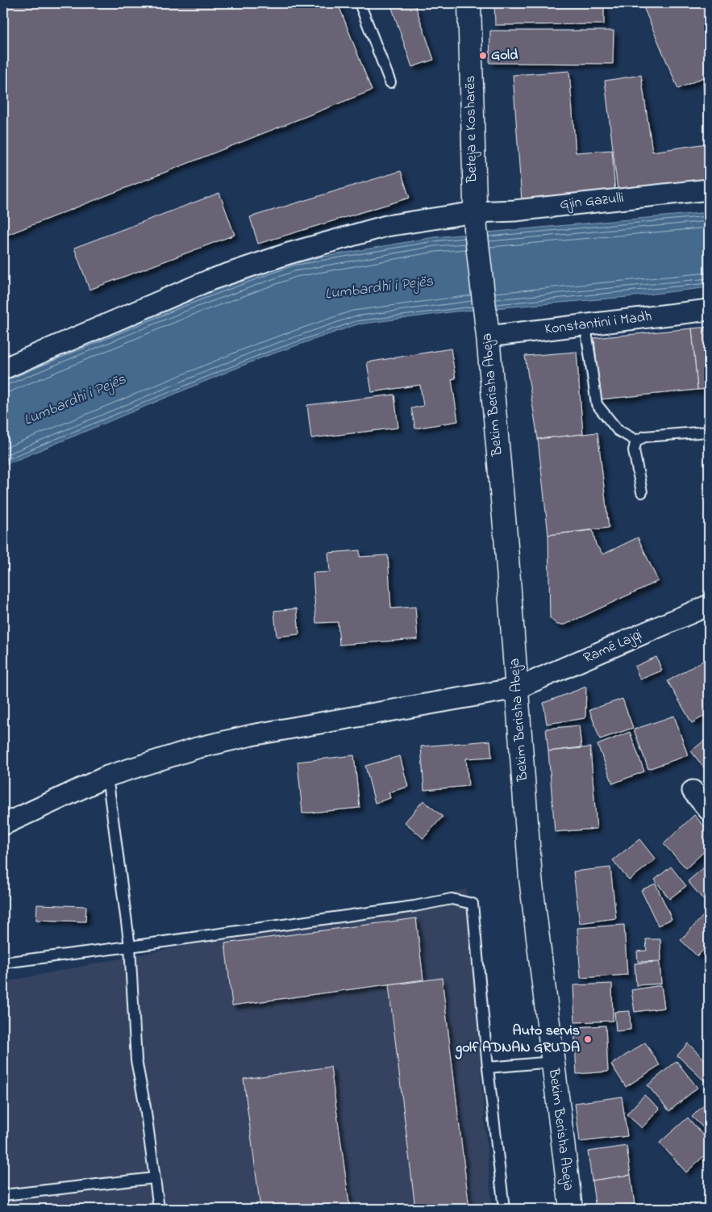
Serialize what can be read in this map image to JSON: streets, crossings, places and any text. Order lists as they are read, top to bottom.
{
  "streets": {
    "street": [
      "Beteja e Kosharës",
      "Gjin Gazulli",
      "Konstantini i Madh",
      "Bekim Berisha Abeja",
      "Ramē Lajqi"
    ]
  },
  "crossings": [
    ["Beteja e Kosharës", "Gjin Gazulli"],
    ["Beteja e Kosharës", "Bekim Berisha Abeja"],
    ["Gjin Gazulli", "Bekim Berisha Abeja"],
    ["Konstantini i Madh", "Bekim Berisha Abeja"],
    ["Bekim Berisha Abeja", "Ramē Lajqi"]
  ],
  "water": ["Lumbardhi i Pejës"],
  "places": ["Gold", "Auto servis golf ADNAN GRUDA"]
}
